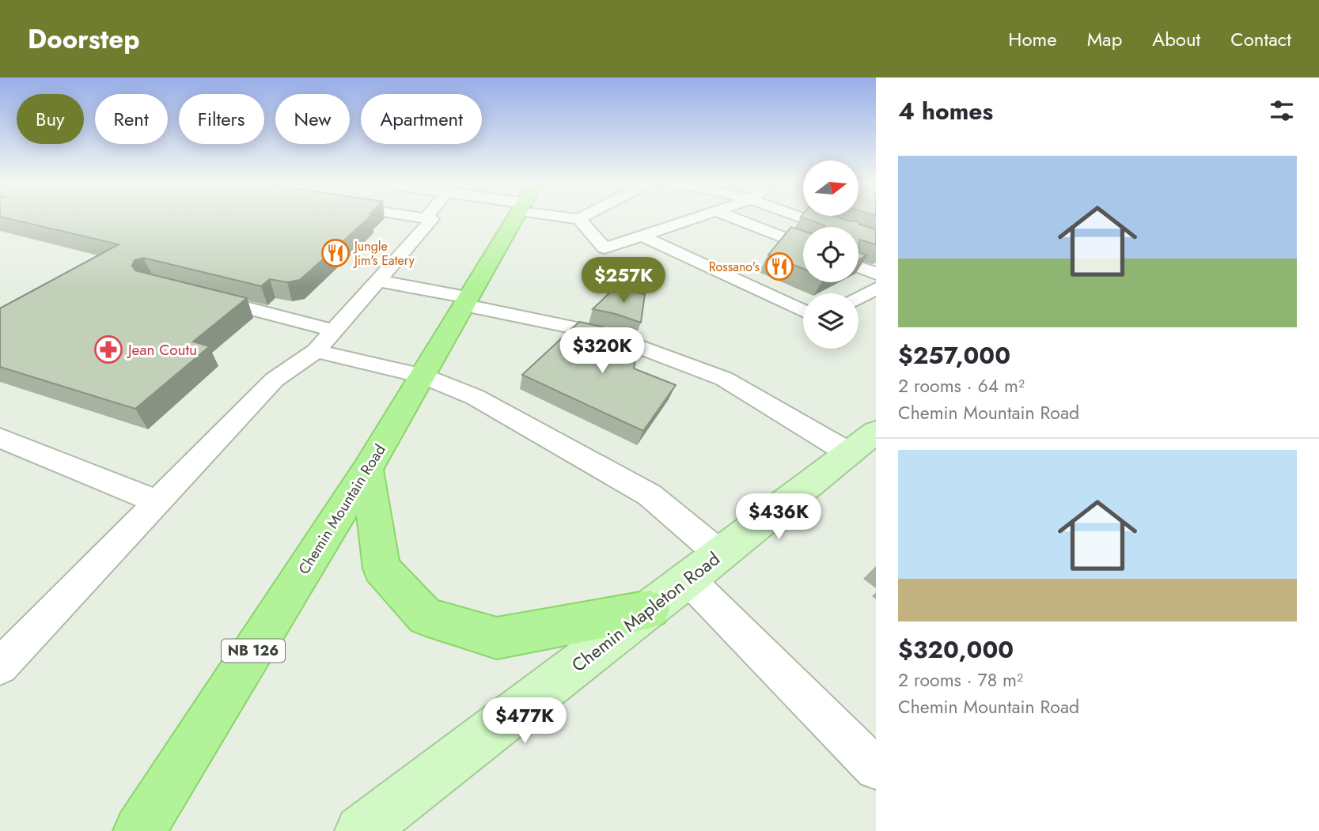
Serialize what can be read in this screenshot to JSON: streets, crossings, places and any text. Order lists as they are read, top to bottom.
{
  "streets": {
    "main road": ["Chemin Mountain Road", "Chemin Mapleton Road", "NB 126"]
  },
  "places": {
    "restaurant": ["Jungle Jim's Eatery", "Rossano's"],
    "pharmacy": ["Jean Coutu"]
  },
  "north": "right",
  "page": {
    "header": "Doorstep",
    "nav": [
      "Home",
      "Map",
      "About",
      "Contact"
    ],
    "heading": "4 homes",
    "chip": [
      "Buy",
      "Rent",
      "Filters",
      "New",
      "Apartment"
    ],
    "list": [
      {
        "name": "$257,000",
        "note": "2 rooms · 64 m² · Chemin Mountain Road"
      },
      {
        "name": "$320,000",
        "note": "2 rooms · 78 m² · Chemin Mountain Road"
      }
    ],
    "price": [
      "$257K",
      "$320K",
      "$436K",
      "$477K"
    ]
  }
}
